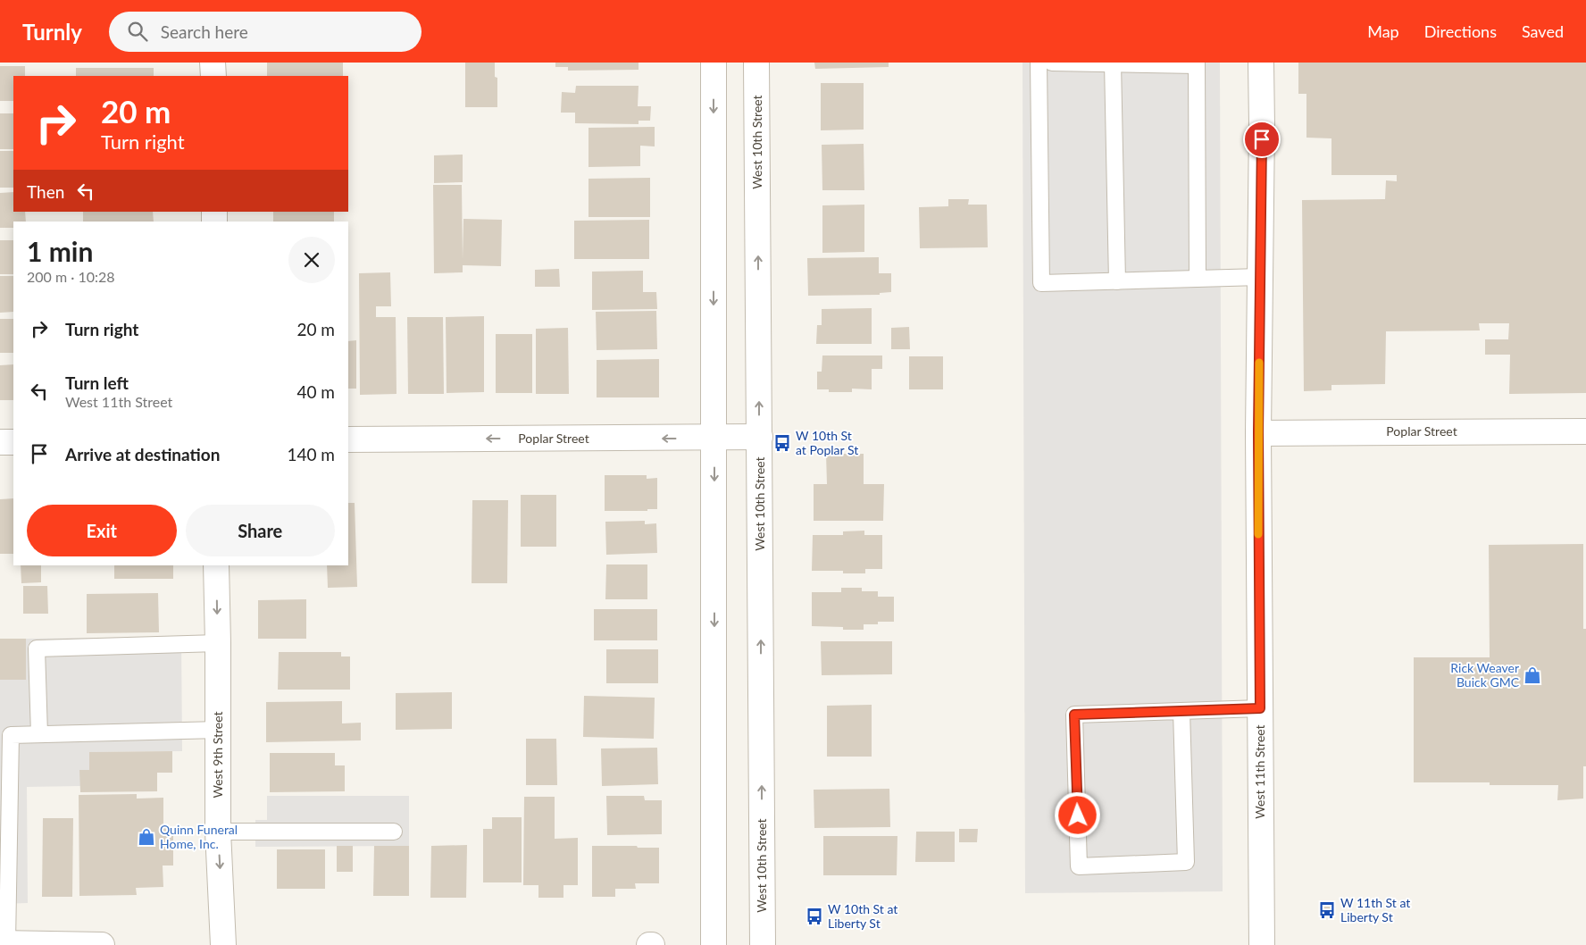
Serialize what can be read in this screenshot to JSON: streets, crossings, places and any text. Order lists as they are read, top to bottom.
{
  "streets": {
    "street": [
      "West 10th Street",
      "Poplar Street",
      "West 9th Street",
      "West 11th Street"
    ]
  },
  "crossings": [
    ["West 10th Street", "Poplar Street"],
    ["Poplar Street", "West 11th Street"]
  ],
  "one_way": ["Poplar Street", "West 9th Street"],
  "places": {
    "bus stop": ["W 10th St at Poplar St", "W 11th St at Liberty St", "W 10th St at Liberty St"],
    "shop": ["Rick Weaver Buick GMC", "Quinn Funeral Home, Inc."]
  },
  "page": {
    "header": "Turnly",
    "search": "Search here",
    "nav": ["Map", "Directions", "Saved"],
    "turn": ["20 m", "Turn right"],
    "then": "Then",
    "heading": ["1 min", "200 m · 10:28"],
    "list": [
      {
        "name": "Turn right",
        "value": "20 m"
      },
      {
        "name": "Turn left",
        "note": "West 11th Street",
        "value": "40 m"
      },
      {
        "name": "Arrive at destination",
        "value": "140 m"
      }
    ],
    "buttons": ["Exit", "Share"]
  }
}
